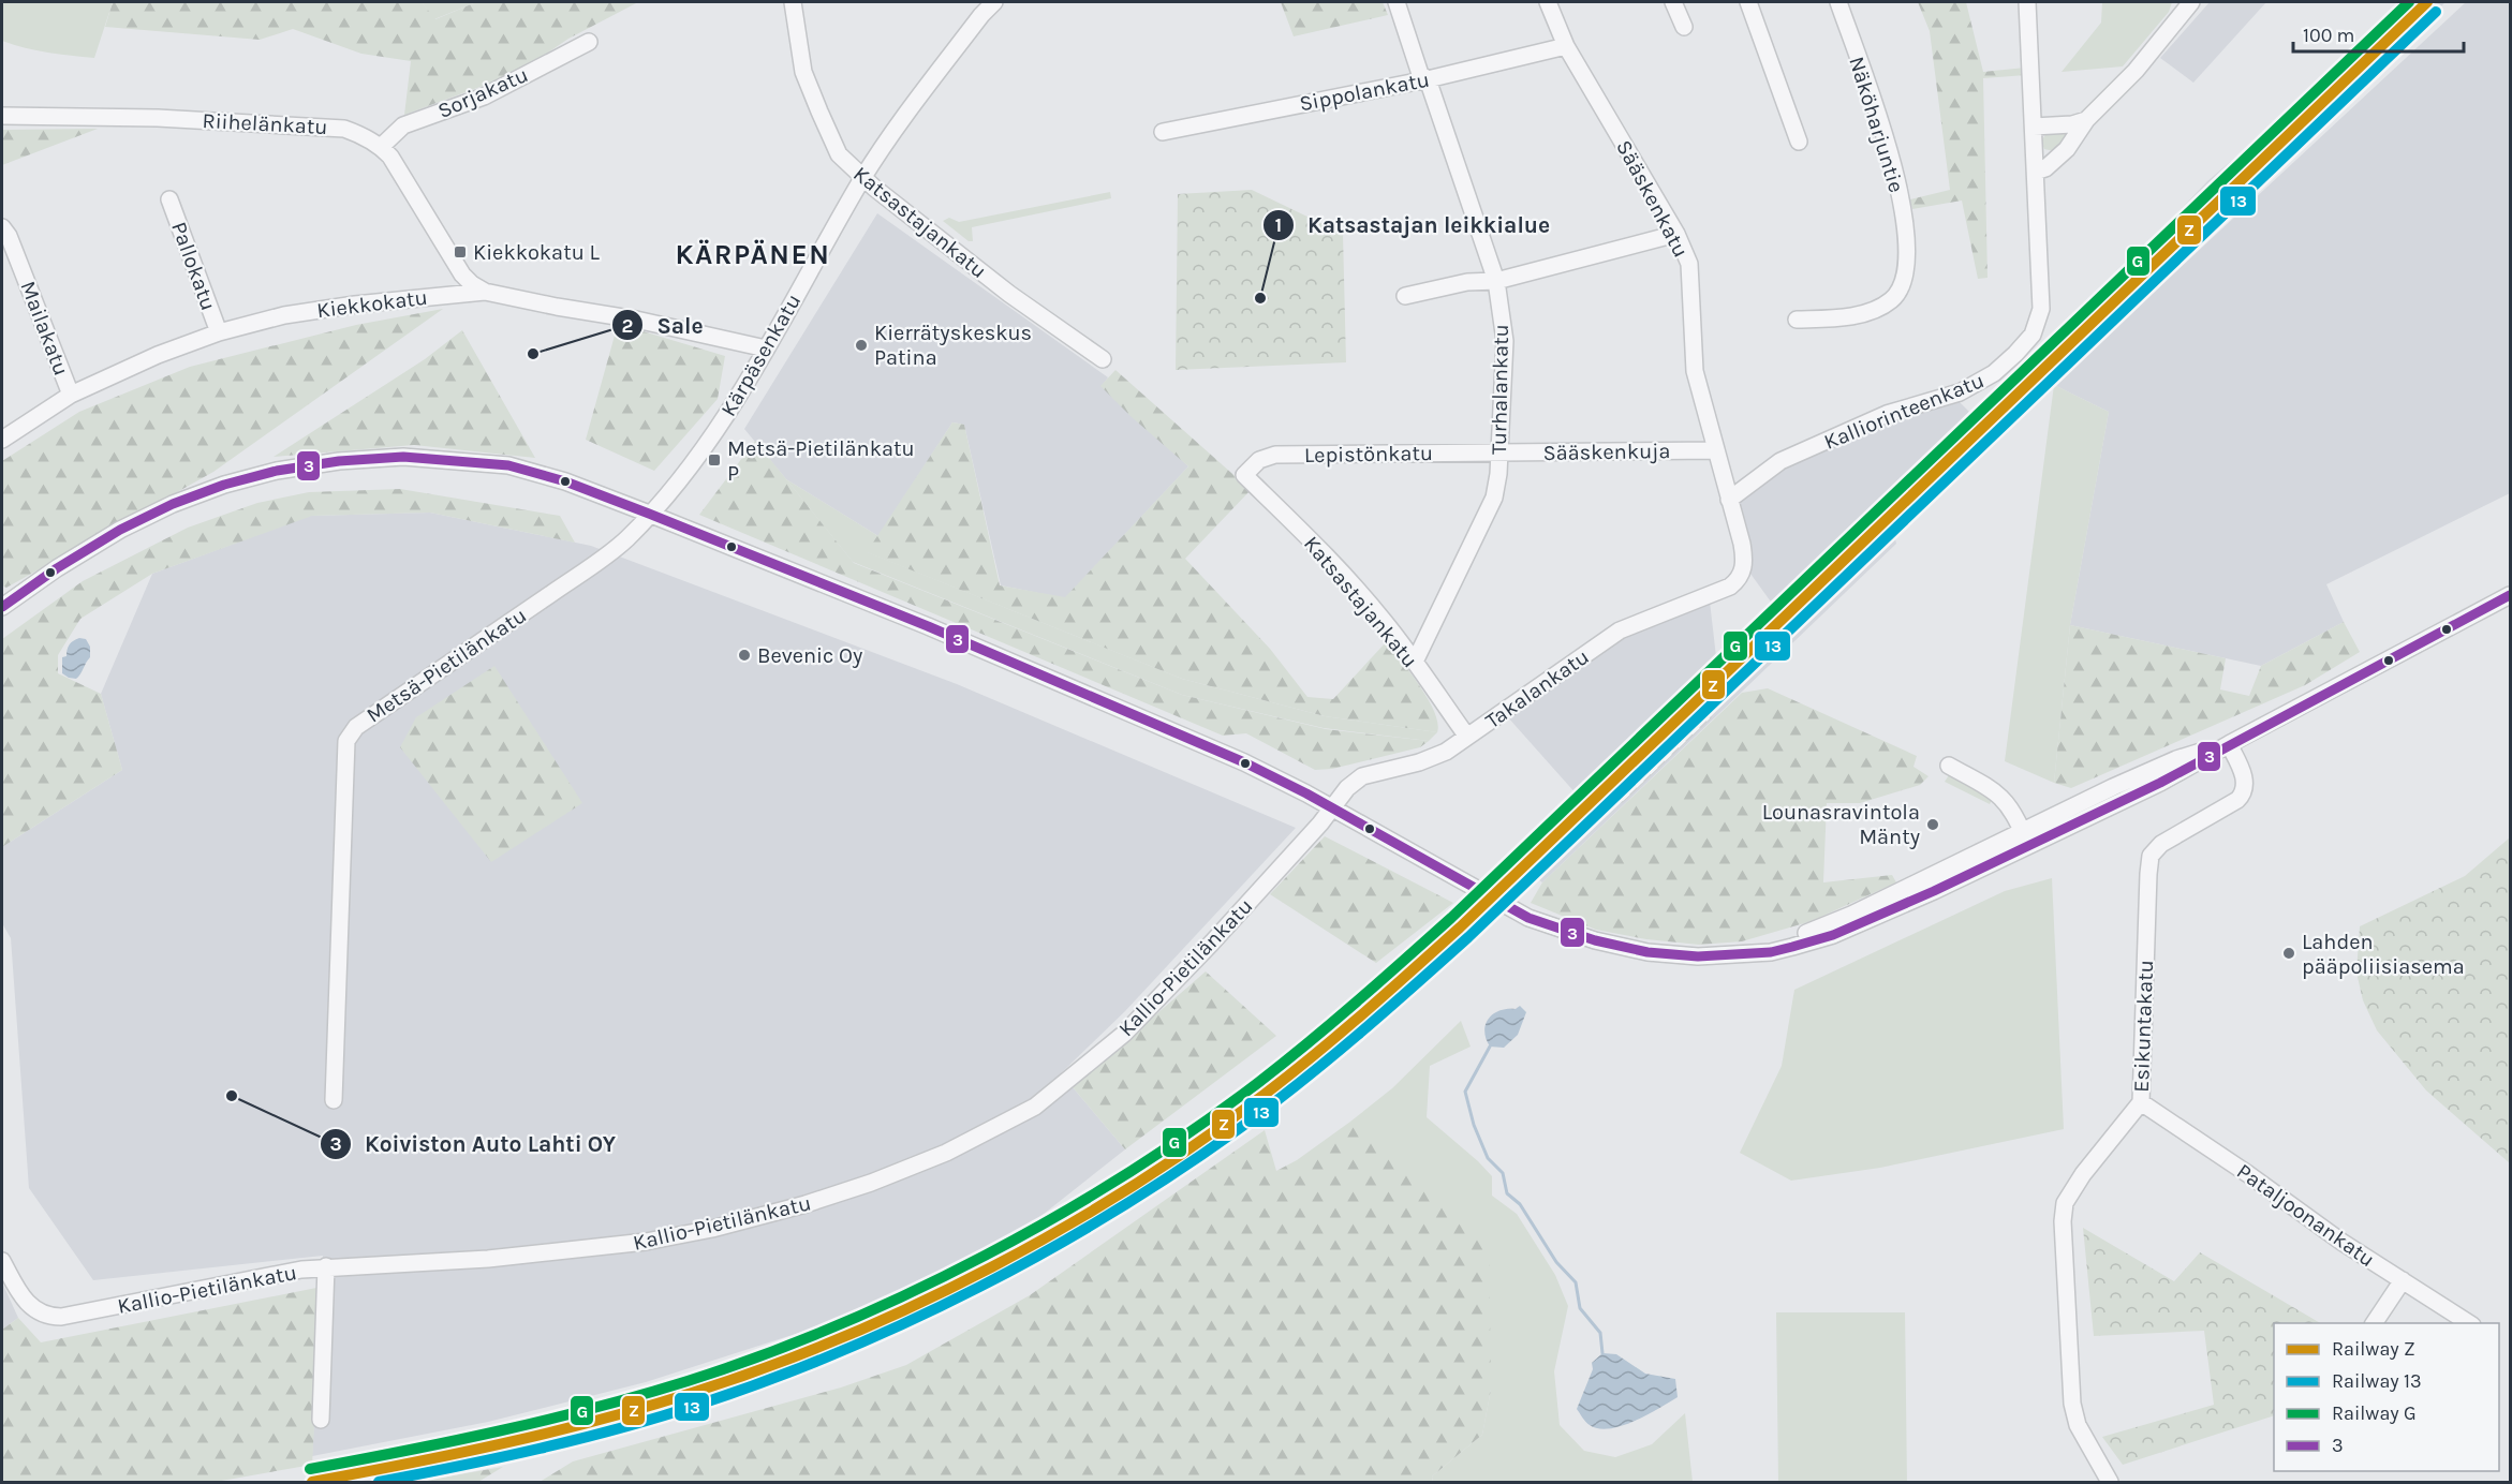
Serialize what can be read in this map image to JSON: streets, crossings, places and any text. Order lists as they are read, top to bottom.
{
  "streets": {
    "street": [
      "Sippolankatu",
      "Sorjakatu",
      "Riihelänkatu",
      "Näköharjuntie",
      "Sääskenkatu",
      "Katsastajankatu",
      "Pallokatu",
      "Kiekkokatu",
      "Mailakatu",
      "Kärpäsenkatu",
      "Turhalankatu",
      "Kalliorinteenkatu",
      "Sääskenkuja",
      "Lepistönkatu",
      "Metsä-Pietilänkatu",
      "Takalankatu",
      "Kallio-Pietilänkatu",
      "Esikuntakatu",
      "Pataljoonankatu"
    ]
  },
  "crossings": [
    ["Sippolankatu", "Sääskenkatu"],
    ["Sippolankatu", "Turhalankatu"],
    ["Sorjakatu", "Riihelänkatu"],
    ["Riihelänkatu", "Kiekkokatu"],
    ["Sääskenkatu", "Kalliorinteenkatu"],
    ["Sääskenkatu", "Sääskenkuja"],
    ["Sääskenkatu", "Takalankatu"],
    ["Katsastajankatu", "Kärpäsenkatu"],
    ["Katsastajankatu", "Turhalankatu"],
    ["Katsastajankatu", "Lepistönkatu"],
    ["Katsastajankatu", "Takalankatu"],
    ["Pallokatu", "Kiekkokatu"],
    ["Kiekkokatu", "Mailakatu"],
    ["Kiekkokatu", "Kärpäsenkatu"],
    ["Kärpäsenkatu", "Metsä-Pietilänkatu"],
    ["Turhalankatu", "Sääskenkuja"],
    ["Turhalankatu", "Lepistönkatu"],
    ["Sääskenkuja", "Lepistönkatu"],
    ["Takalankatu", "Kallio-Pietilänkatu"],
    ["Esikuntakatu", "Pataljoonankatu"]
  ],
  "districts": ["KÄRPÄNEN"],
  "places": {
    "transit": ["Kiekkokatu L", "Metsä-Pietilänkatu P"],
    "other": [
      "Katsastajan leikkialue",
      "Kierrätyskeskus Patina",
      "Sale",
      "Bevenic Oy",
      "Lounasravintola Mänty",
      "Lahden pääpoliisiasema",
      "Koiviston Auto Lahti OY"
    ]
  },
  "lines": [
    "rail line Z",
    "rail line G",
    "rail line 13",
    "transit line 3"
  ],
  "legend": [
    "Railway Z",
    "Railway 13",
    "Railway G",
    "3"
  ],
  "scale_bar": "100 m"
}
